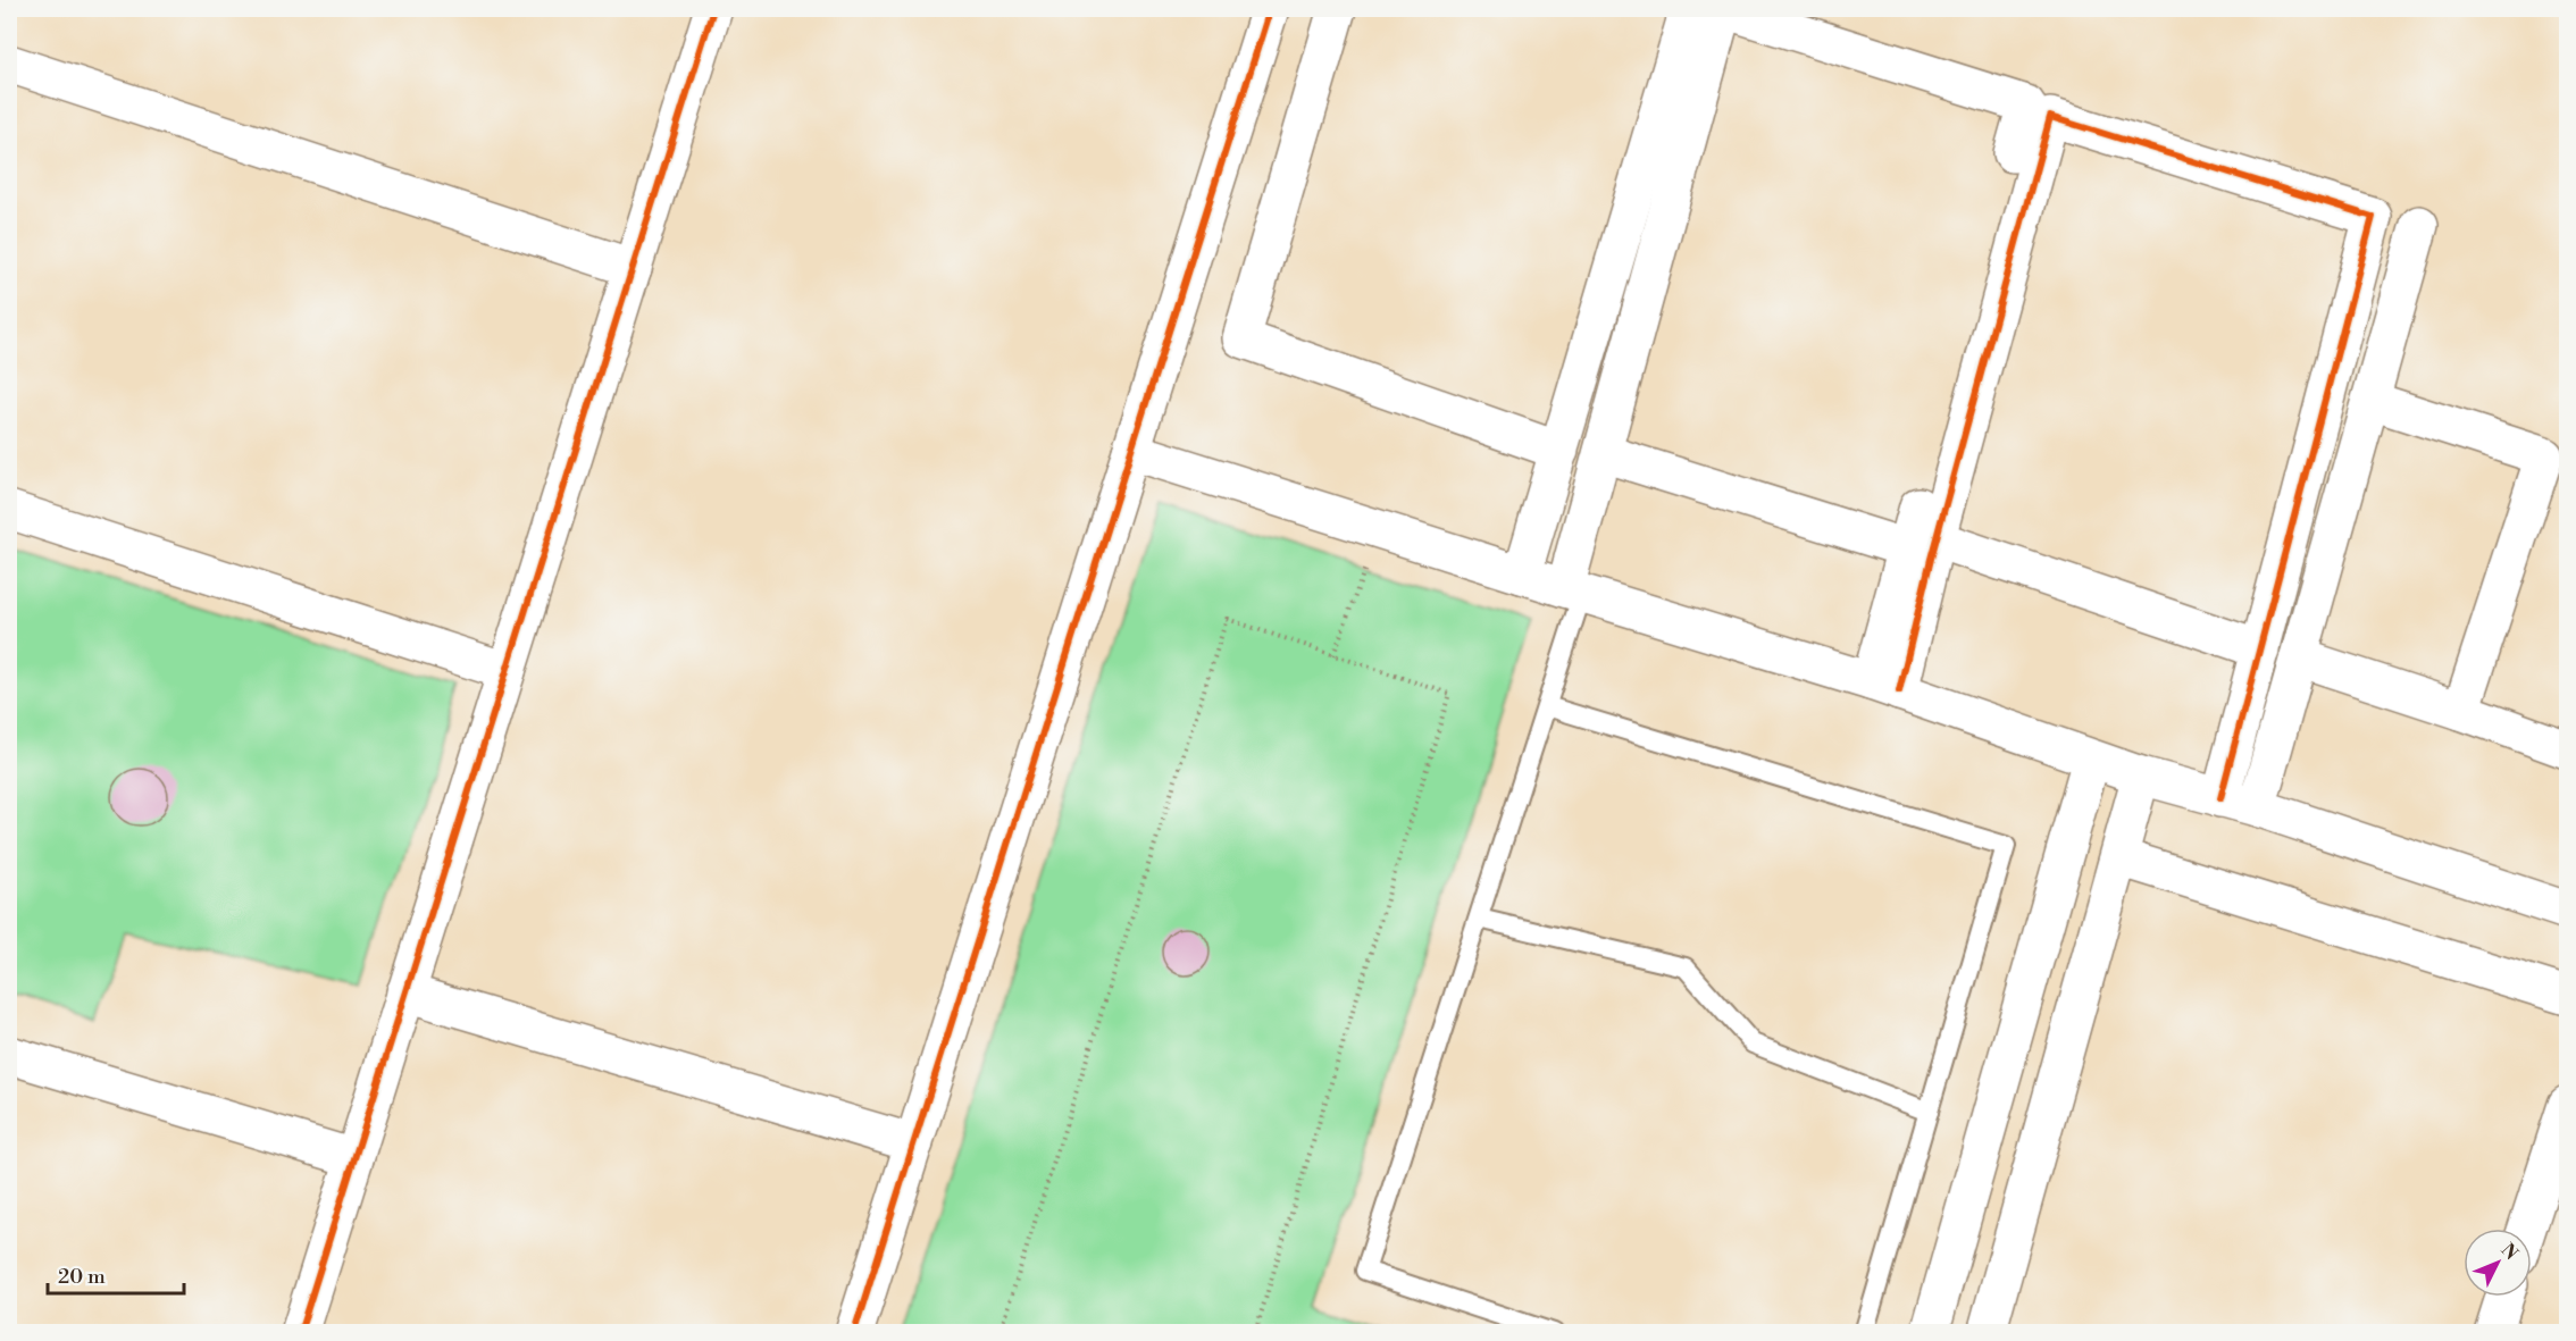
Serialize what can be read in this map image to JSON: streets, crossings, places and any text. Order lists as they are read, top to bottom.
{
  "scale_bar": "20 m",
  "north": "top right"
}
